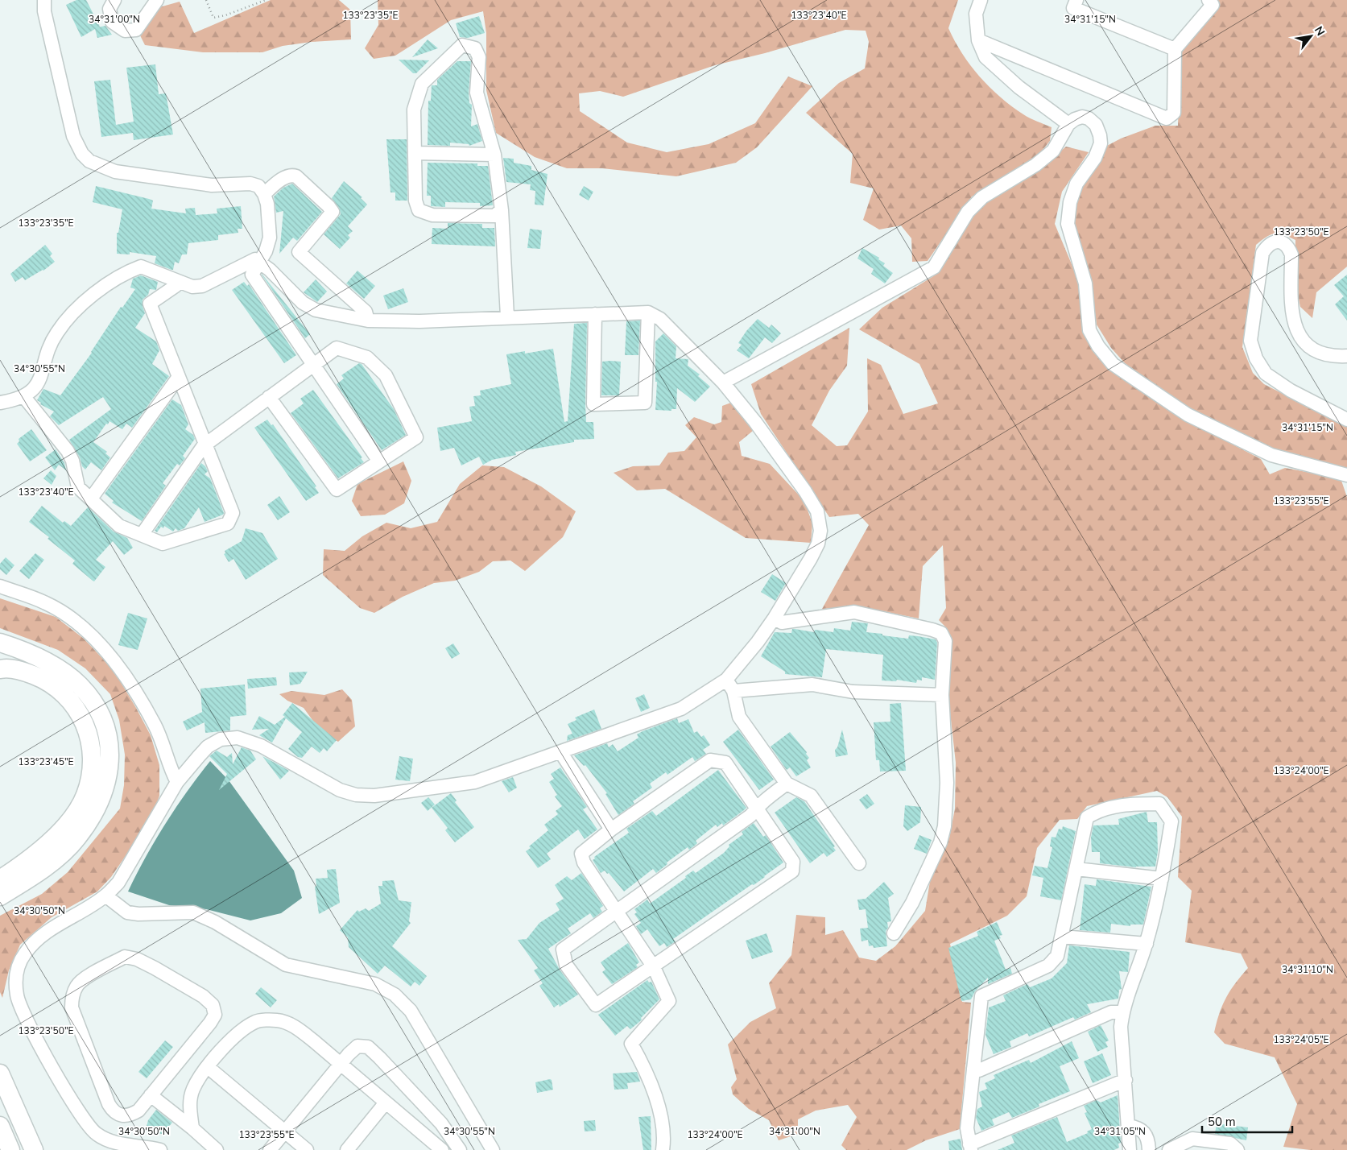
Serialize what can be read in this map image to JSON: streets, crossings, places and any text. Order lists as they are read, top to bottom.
{
  "scale_bar": "50 m",
  "north": "top right",
  "coordinates": [
    "133°23'40\"E",
    "133°23'35\"E",
    "34°31'00\"N",
    "34°31'15\"N",
    "133°23'50\"E",
    "34°30'55\"N",
    "133°23'55\"E",
    "133°23'45\"E",
    "133°24'00\"E",
    "34°30'50\"N",
    "34°31'10\"N",
    "133°24'05\"E",
    "34°31'05\"N"
  ]
}
